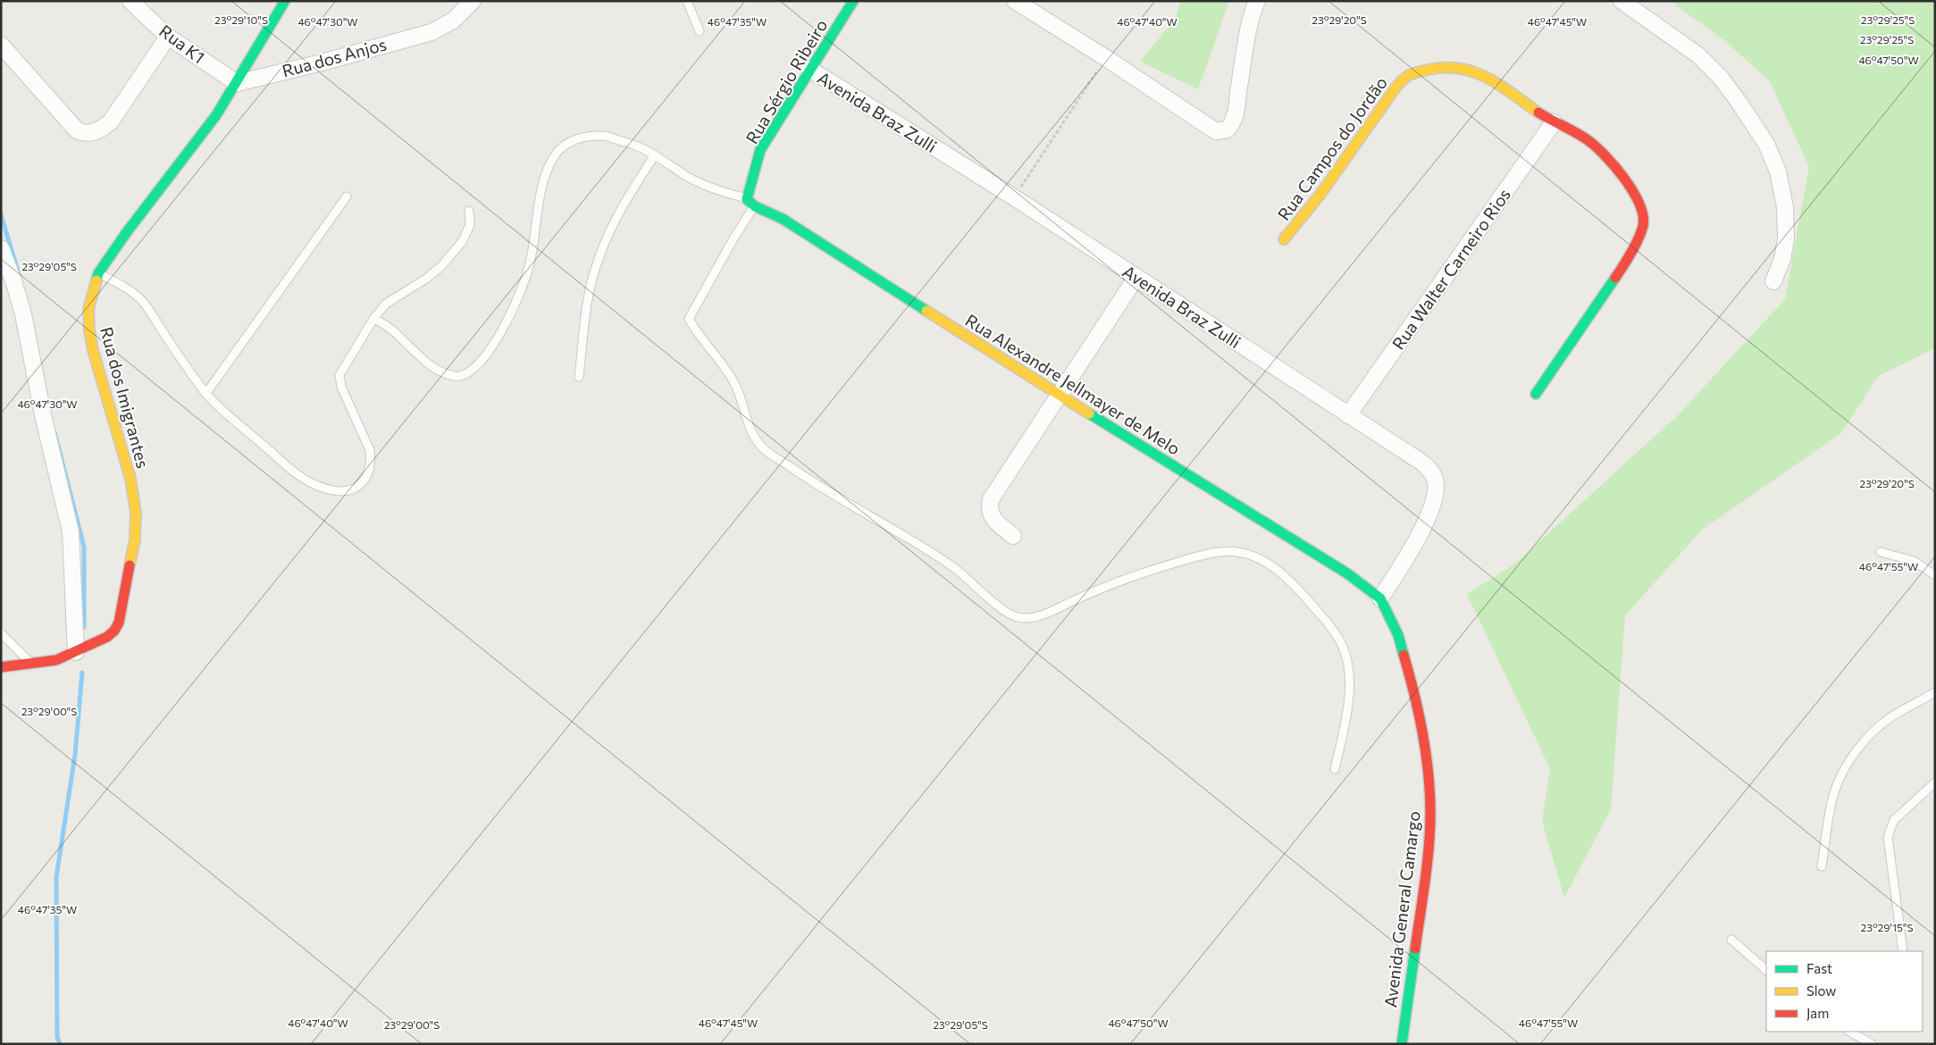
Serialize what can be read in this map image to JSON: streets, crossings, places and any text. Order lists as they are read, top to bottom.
{
  "streets": {
    "street": [
      "Rua K1",
      "Rua dos Anjos",
      "Rua Sérgio Ribeiro",
      "Avenida Braz Zulli",
      "Rua Campos do Jordão",
      "Rua Walter Carneiro Rios",
      "Rua Alexandre Jellmayer de Melo",
      "Rua dos Imigrantes",
      "Avenida General Camargo"
    ]
  },
  "crossings": [
    ["Rua K1", "Rua dos Anjos"],
    ["Rua K1", "Rua dos Imigrantes"],
    ["Rua dos Anjos", "Rua dos Imigrantes"],
    ["Rua Sérgio Ribeiro", "Avenida Braz Zulli"],
    ["Rua Sérgio Ribeiro", "Rua Alexandre Jellmayer de Melo"],
    ["Avenida Braz Zulli", "Rua Walter Carneiro Rios"],
    ["Avenida Braz Zulli", "Rua Alexandre Jellmayer de Melo"],
    ["Avenida Braz Zulli", "Avenida General Camargo"],
    ["Rua Campos do Jordão", "Rua Walter Carneiro Rios"],
    ["Rua Alexandre Jellmayer de Melo", "Avenida General Camargo"]
  ],
  "legend": ["Fast", "Slow", "Jam"],
  "coordinates": [
    "23°29'25\"S",
    "23°29'10\"S",
    "23°29'20\"S",
    "46°47'30\"W",
    "46°47'35\"W",
    "46°47'40\"W",
    "46°47'45\"W",
    "46°47'50\"W",
    "23°29'05\"S",
    "46°47'55\"W",
    "23°29'00\"S",
    "23°29'15\"S"
  ]
}
